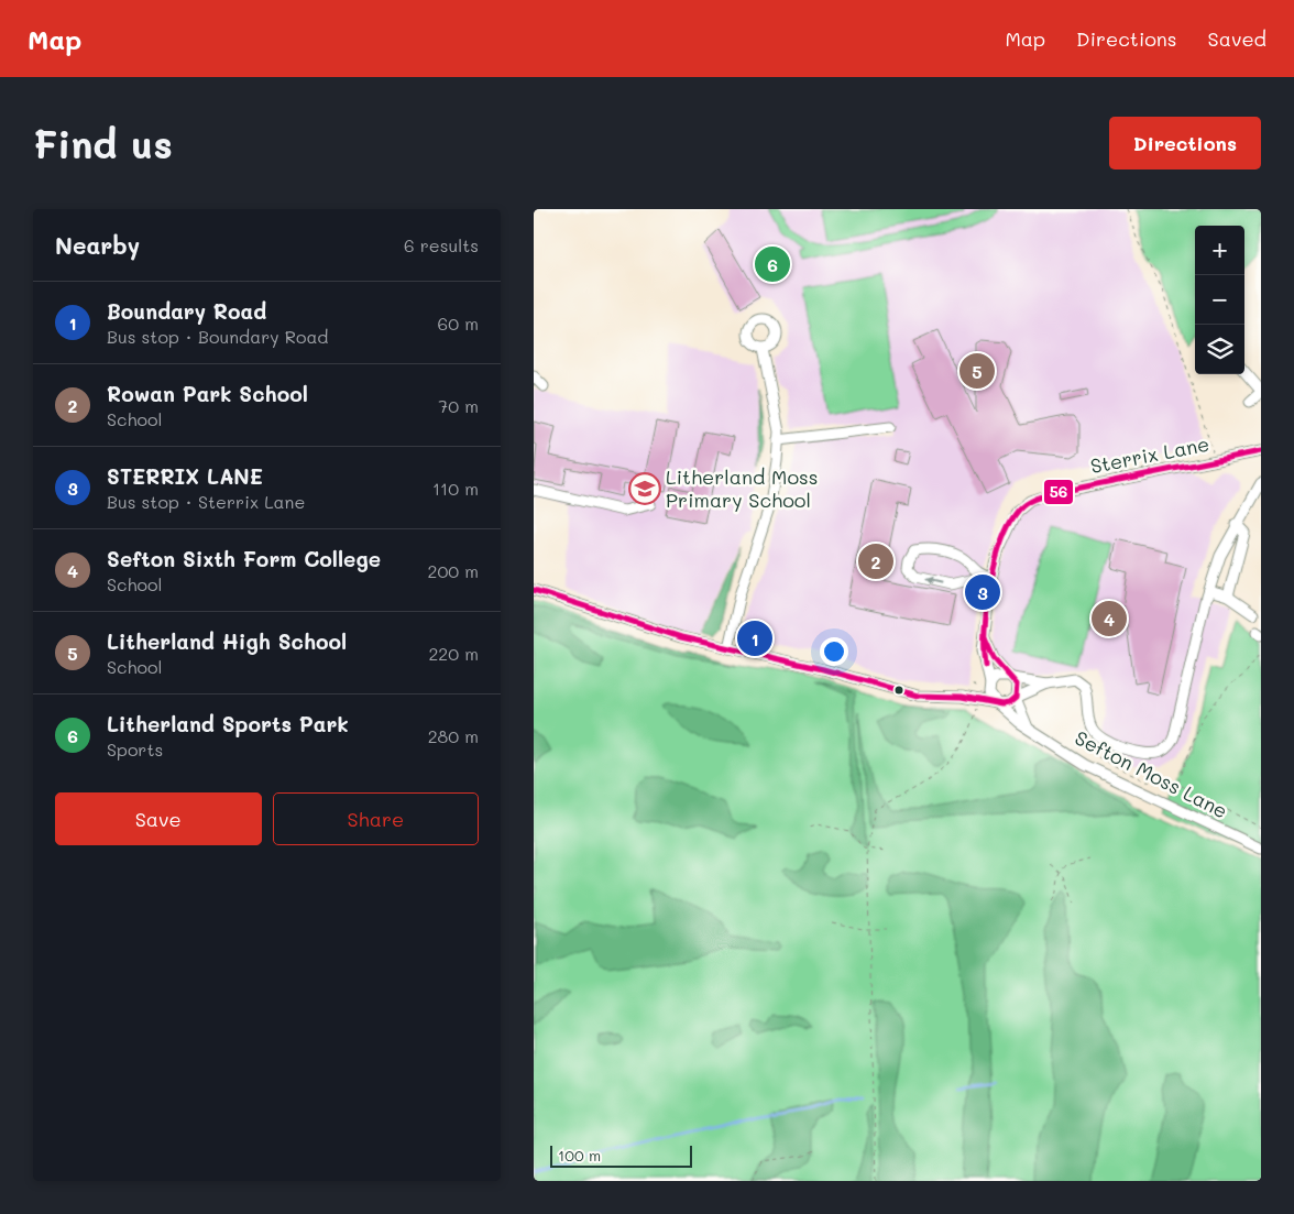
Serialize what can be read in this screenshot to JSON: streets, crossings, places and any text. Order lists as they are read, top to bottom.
{
  "streets": {
    "street": ["Sterrix Lane", "Sefton Moss Lane"]
  },
  "crossings": [
    ["Sterrix Lane", "Sefton Moss Lane"]
  ],
  "places": {
    "school or university": ["Litherland Moss Primary School"]
  },
  "lines": ["transit line 56"],
  "scale_bar": "100 m",
  "page": {
    "header": "Map",
    "nav": ["Map", "Directions", "Saved"],
    "buttons": [
      "Directions",
      ["Save", "Share"]
    ],
    "title": "Find us",
    "heading": ["Nearby", "6 results"],
    "map_buttons": ["+", "−"],
    "pins": [
      "6",
      "5",
      "2",
      "3",
      "4",
      "1"
    ],
    "list": [
      {
        "mark": "1",
        "name": "Boundary Road",
        "note": "Bus stop · Boundary Road",
        "value": "60 m"
      },
      {
        "mark": "2",
        "name": "Rowan Park School",
        "note": "School",
        "value": "70 m"
      },
      {
        "mark": "3",
        "name": "STERRIX LANE",
        "note": "Bus stop · Sterrix Lane",
        "value": "110 m"
      },
      {
        "mark": "4",
        "name": "Sefton Sixth Form College",
        "note": "School",
        "value": "200 m"
      },
      {
        "mark": "5",
        "name": "Litherland High School",
        "note": "School",
        "value": "220 m"
      },
      {
        "mark": "6",
        "name": "Litherland Sports Park",
        "note": "Sports",
        "value": "280 m"
      }
    ],
    "scale": "100 m"
  }
}
